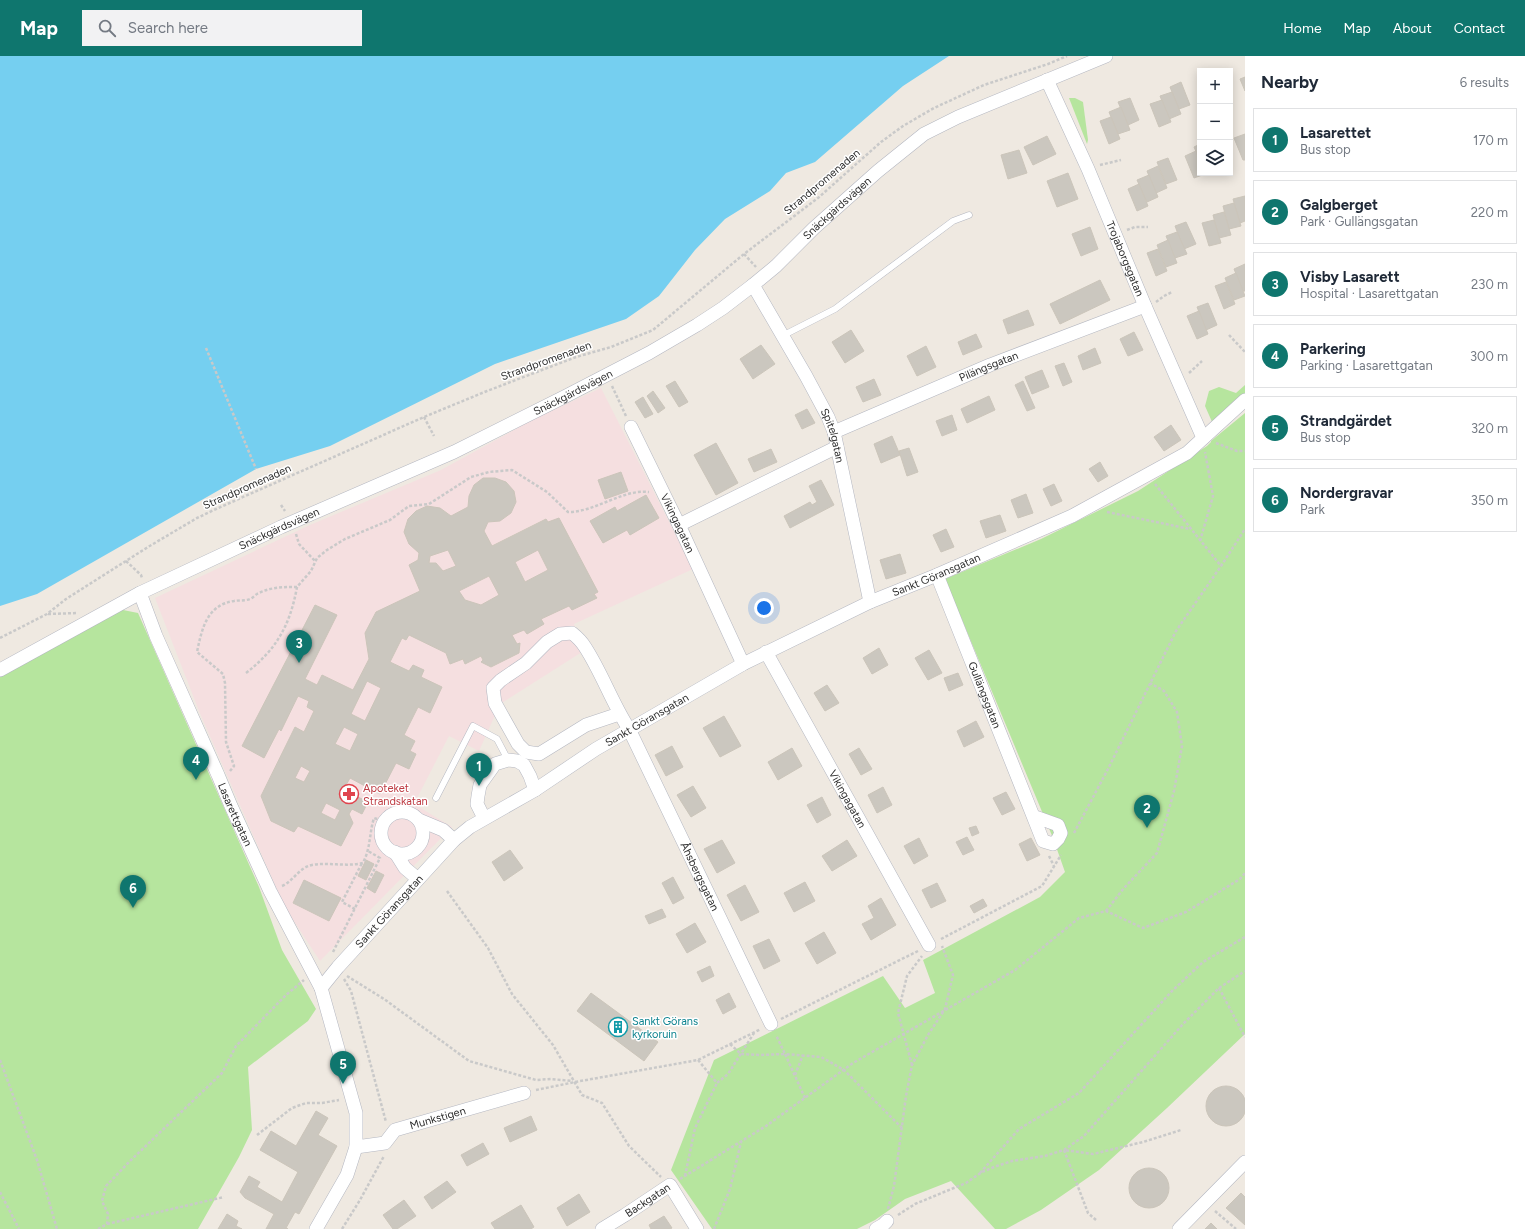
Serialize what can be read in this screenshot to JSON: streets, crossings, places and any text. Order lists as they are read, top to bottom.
{
  "streets": {
    "street": [
      "Snäckgärdsvägen",
      "Trojaborgsgatan",
      "Pilängsgatan",
      "Spitelgatan",
      "Vikingagatan",
      "Sankt Göransgatan",
      "Gullängsgatan",
      "Lasarettgatan",
      "Åhsbergsgatan",
      "Munkstigen",
      "Backgatan"
    ],
    "path": ["Strandpromenaden"]
  },
  "crossings": [
    ["Snäckgärdsvägen", "Trojaborgsgatan"],
    ["Snäckgärdsvägen", "Spitelgatan"],
    ["Snäckgärdsvägen", "Lasarettgatan"],
    ["Trojaborgsgatan", "Pilängsgatan"],
    ["Trojaborgsgatan", "Sankt Göransgatan"],
    ["Pilängsgatan", "Spitelgatan"],
    ["Spitelgatan", "Sankt Göransgatan"],
    ["Vikingagatan", "Sankt Göransgatan"],
    ["Sankt Göransgatan", "Gullängsgatan"],
    ["Sankt Göransgatan", "Lasarettgatan"],
    ["Sankt Göransgatan", "Åhsbergsgatan"]
  ],
  "places": {
    "pharmacy": ["Apoteket Strandskatan"],
    "building": ["Sankt Görans kyrkoruin"]
  },
  "page": {
    "header": "Map",
    "search": "Search here",
    "nav": [
      "Home",
      "Map",
      "About",
      "Contact"
    ],
    "heading": ["Nearby", "6 results"],
    "map_buttons": ["+", "−"],
    "list": [
      {
        "mark": "1",
        "name": "Lasarettet",
        "note": "Bus stop",
        "value": "170 m"
      },
      {
        "mark": "2",
        "name": "Galgberget",
        "note": "Park · Gullängsgatan",
        "value": "220 m"
      },
      {
        "mark": "3",
        "name": "Visby Lasarett",
        "note": "Hospital · Lasarettgatan",
        "value": "230 m"
      },
      {
        "mark": "4",
        "name": "Parkering",
        "note": "Parking · Lasarettgatan",
        "value": "300 m"
      },
      {
        "mark": "5",
        "name": "Strandgärdet",
        "note": "Bus stop",
        "value": "320 m"
      },
      {
        "mark": "6",
        "name": "Nordergravar",
        "note": "Park",
        "value": "350 m"
      }
    ],
    "pins": [
      "3",
      "4",
      "1",
      "2",
      "6",
      "5"
    ]
  }
}
